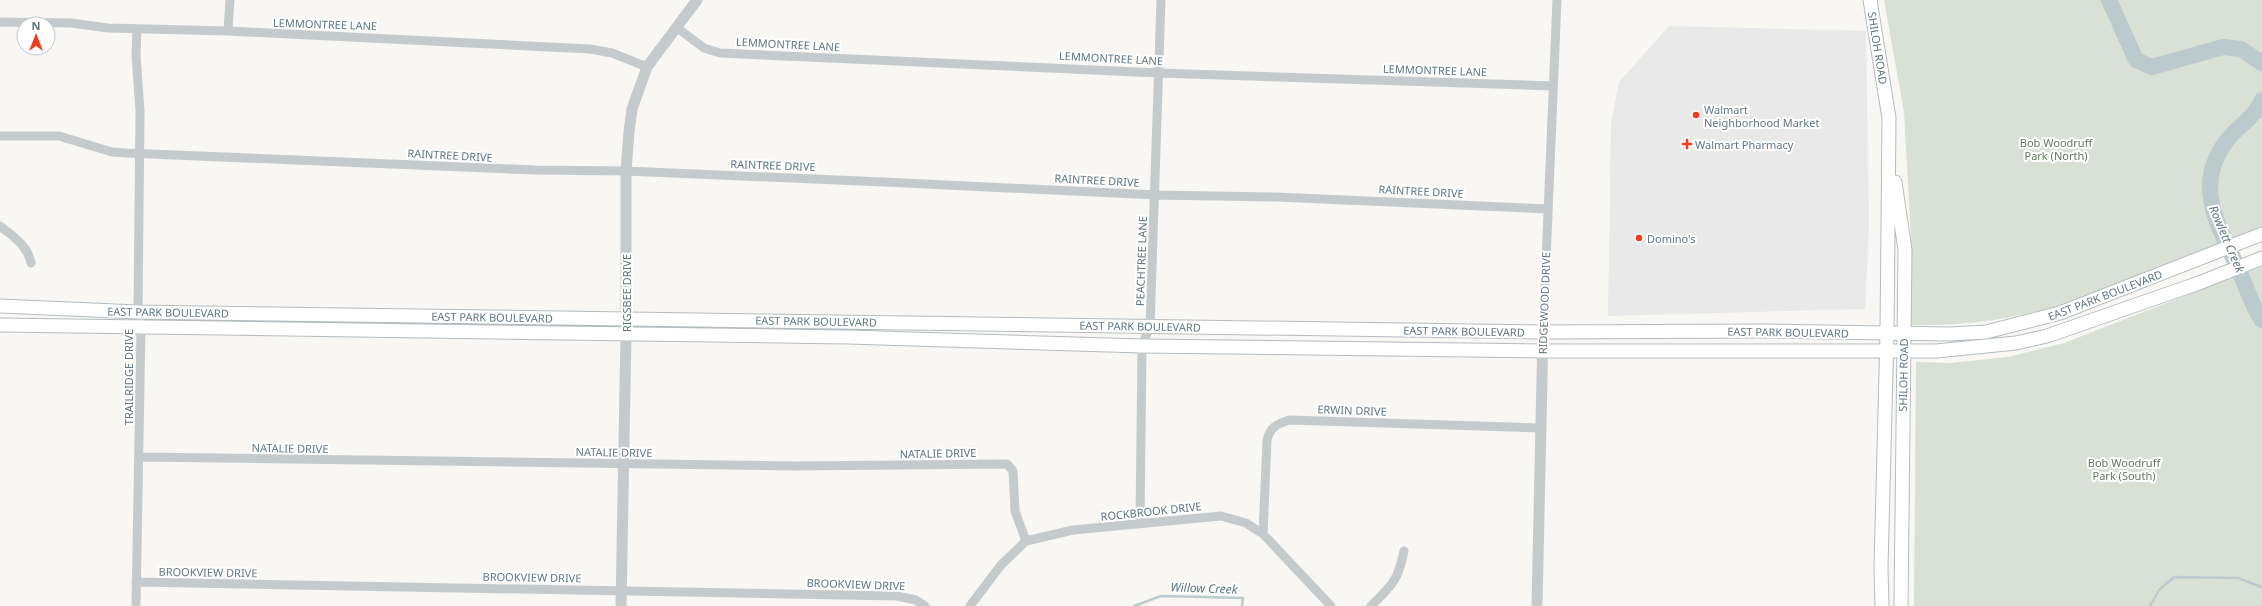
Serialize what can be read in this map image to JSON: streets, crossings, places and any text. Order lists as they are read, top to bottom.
{
  "streets": {
    "main road": ["SHILOH ROAD", "EAST PARK BOULEVARD"],
    "street": [
      "LEMMONTREE LANE",
      "RAINTREE DRIVE",
      "PEACHTREE LANE",
      "RIGSBEE DRIVE",
      "RIDGEWOOD DRIVE",
      "TRAILRIDGE DRIVE",
      "ERWIN DRIVE",
      "NATALIE DRIVE",
      "ROCKBROOK DRIVE",
      "BROOKVIEW DRIVE"
    ]
  },
  "crossings": [
    ["LEMMONTREE LANE", "PEACHTREE LANE"],
    ["LEMMONTREE LANE", "RIGSBEE DRIVE"],
    ["LEMMONTREE LANE", "RIDGEWOOD DRIVE"],
    ["LEMMONTREE LANE", "TRAILRIDGE DRIVE"],
    ["SHILOH ROAD", "EAST PARK BOULEVARD"],
    ["RAINTREE DRIVE", "PEACHTREE LANE"],
    ["RAINTREE DRIVE", "RIGSBEE DRIVE"],
    ["RAINTREE DRIVE", "RIDGEWOOD DRIVE"],
    ["RAINTREE DRIVE", "TRAILRIDGE DRIVE"],
    ["PEACHTREE LANE", "EAST PARK BOULEVARD"],
    ["PEACHTREE LANE", "ROCKBROOK DRIVE"],
    ["RIGSBEE DRIVE", "EAST PARK BOULEVARD"],
    ["RIGSBEE DRIVE", "NATALIE DRIVE"],
    ["RIGSBEE DRIVE", "BROOKVIEW DRIVE"],
    ["EAST PARK BOULEVARD", "RIDGEWOOD DRIVE"],
    ["EAST PARK BOULEVARD", "TRAILRIDGE DRIVE"],
    ["RIDGEWOOD DRIVE", "ERWIN DRIVE"],
    ["TRAILRIDGE DRIVE", "NATALIE DRIVE"],
    ["TRAILRIDGE DRIVE", "BROOKVIEW DRIVE"],
    ["ERWIN DRIVE", "ROCKBROOK DRIVE"],
    ["NATALIE DRIVE", "ROCKBROOK DRIVE"]
  ],
  "water": ["Rowlett Creek", "Willow Creek"],
  "parks": ["Bob Woodruff Park (North)", "Bob Woodruff Park (South)"],
  "places": {
    "other": ["Walmart Neighborhood Market", "Domino's"],
    "health": ["Walmart Pharmacy"]
  },
  "north": "top"
}
